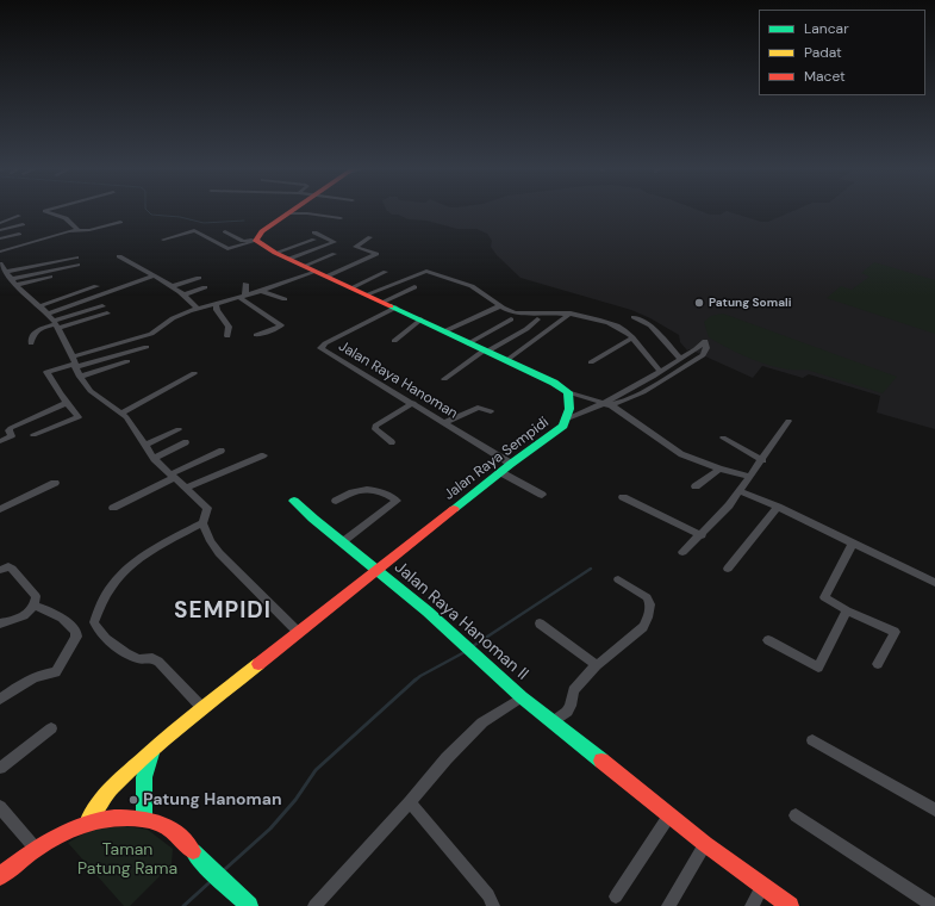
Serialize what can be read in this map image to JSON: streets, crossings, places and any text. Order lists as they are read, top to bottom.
{
  "streets": {
    "main road": ["Jalan Raya Sempidi", "Jalan Raya Hanoman II"],
    "street": ["Jalan Raya Hanoman"]
  },
  "crossings": [
    ["Jalan Raya Hanoman", "Jalan Raya Sempidi"],
    ["Jalan Raya Sempidi", "Jalan Raya Hanoman II"]
  ],
  "districts": ["SEMPIDI"],
  "parks": ["Taman Patung Rama"],
  "places": ["Patung Somali", "Patung Hanoman"],
  "legend": ["Lancar", "Padat", "Macet"]
}
